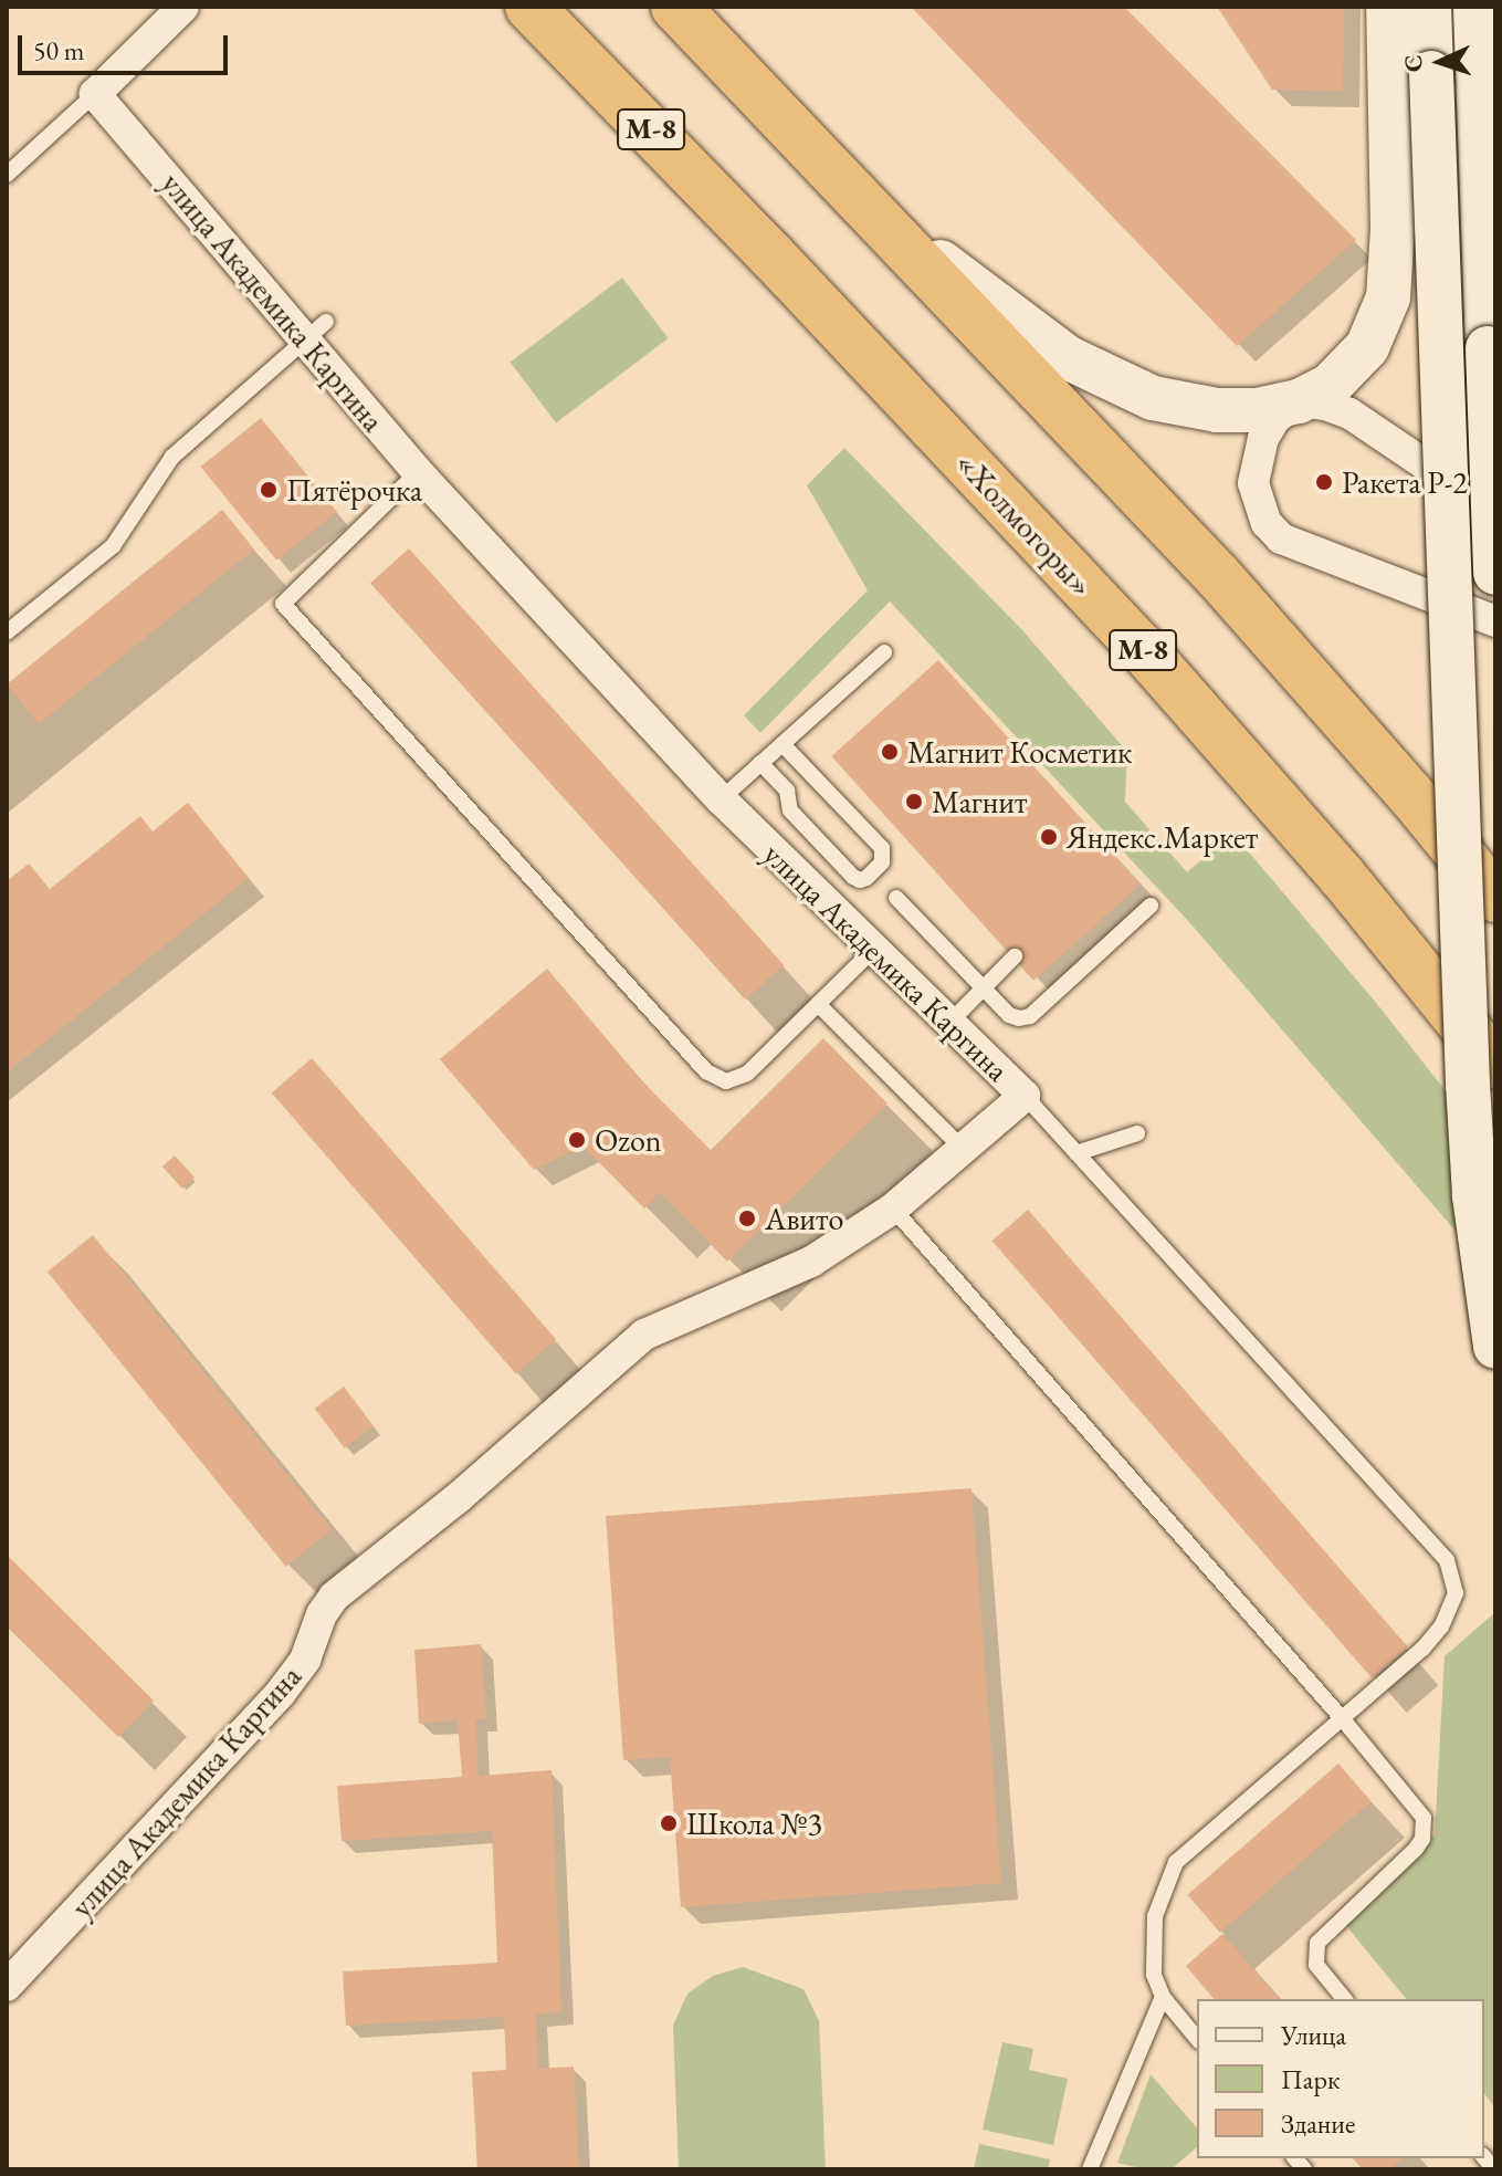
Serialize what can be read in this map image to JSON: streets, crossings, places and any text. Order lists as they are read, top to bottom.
{
  "streets": {
    "highway": ["М-8", "«Холмогоры»"],
    "street": ["улица Академика Каргина"]
  },
  "places": [
    "Ракета Р-2",
    "Пятёрочка",
    "Магнит Косметик",
    "Магнит",
    "Яндекс.Маркет",
    "Ozon",
    "Авито",
    "Школа №3"
  ],
  "legend": ["Улица", "Парк", "Здание"],
  "scale_bar": "50 m",
  "north": "left"
}
